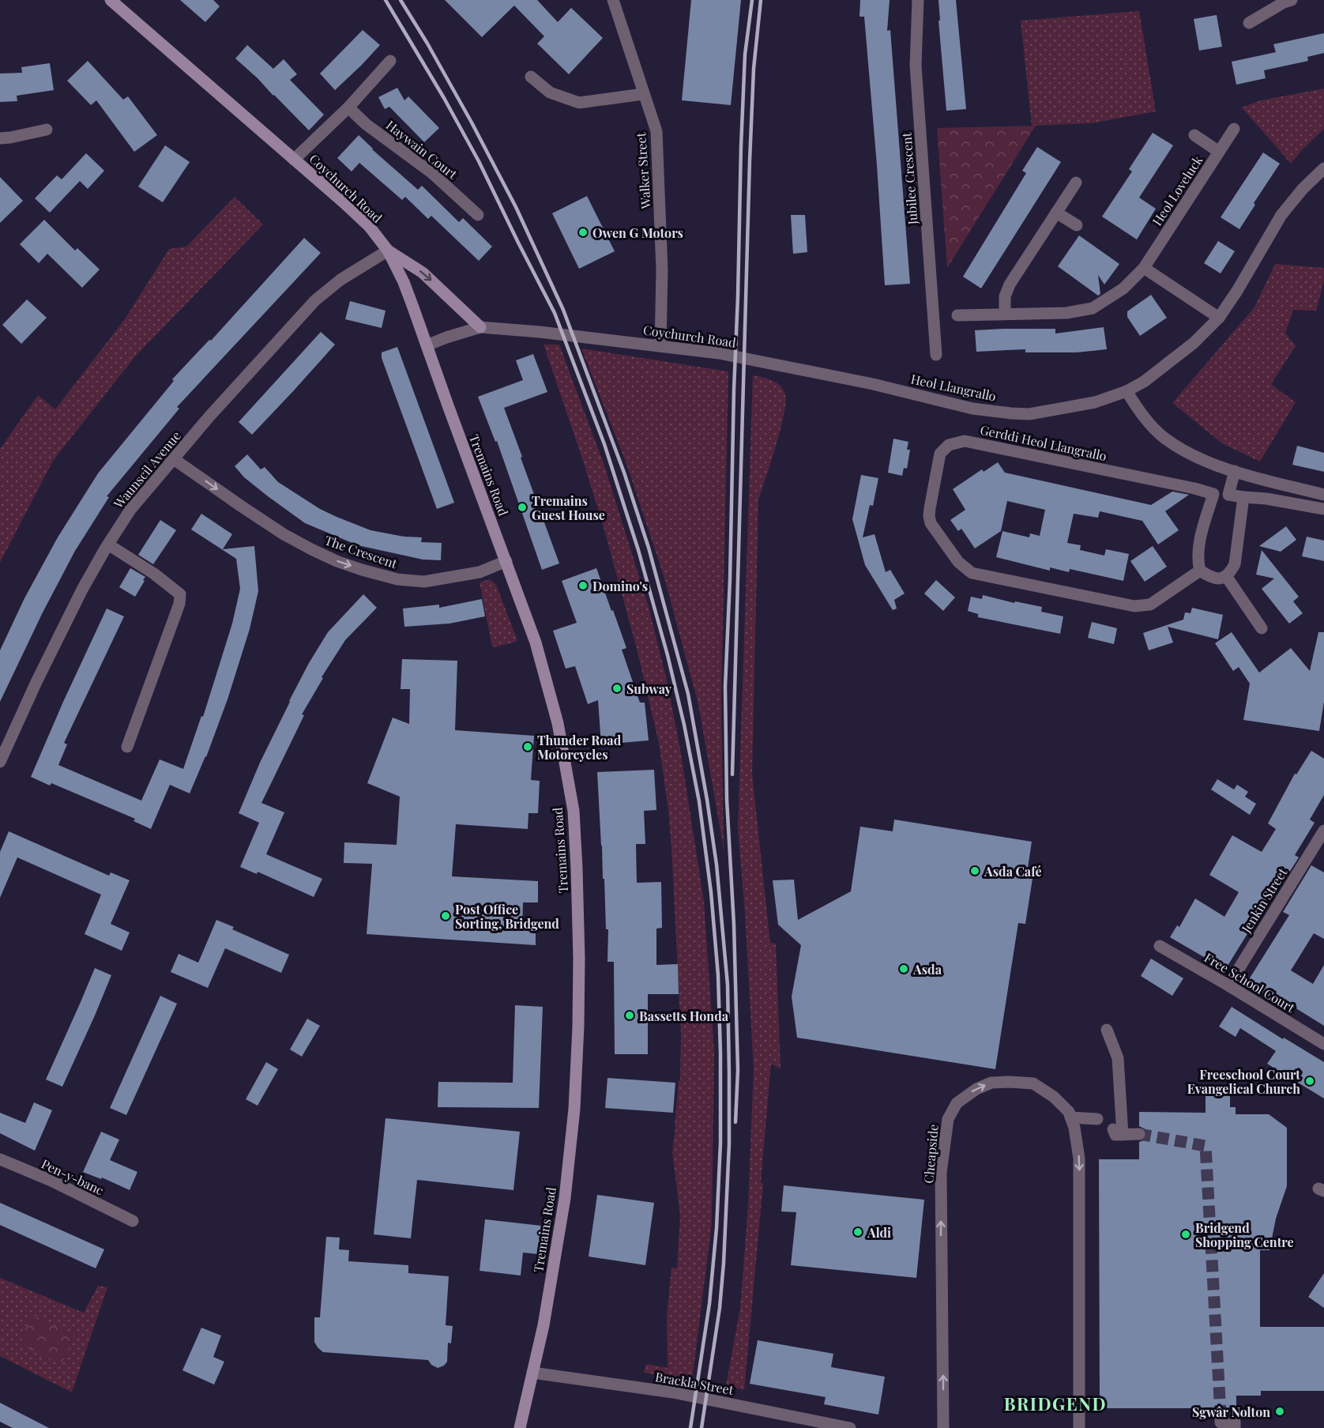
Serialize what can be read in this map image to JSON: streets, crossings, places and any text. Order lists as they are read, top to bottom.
{
  "streets": {
    "main road": ["Coychurch Road", "Tremains Road"],
    "street": [
      "Haywain Court",
      "Walker Street",
      "Jubilee Crescent",
      "Heol Loveluck",
      "Heol Llangrallo",
      "Gerddi Heol Llangrallo",
      "Waunscil Avenue",
      "The Crescent",
      "Jenkin Street",
      "Free School Court",
      "Cheapside",
      "Pen-y-banc",
      "Brackla Street"
    ]
  },
  "crossings": [
    ["Walker Street", "Coychurch Road"],
    ["Coychurch Road", "Heol Llangrallo"],
    ["Coychurch Road", "Waunscil Avenue"],
    ["Coychurch Road", "Tremains Road"],
    ["Waunscil Avenue", "The Crescent"],
    ["Tremains Road", "The Crescent"],
    ["Tremains Road", "Brackla Street"],
    ["Jenkin Street", "Free School Court"]
  ],
  "one_way": ["The Crescent"],
  "districts": ["BRIDGEND"],
  "places": [
    "Owen G Motors",
    "Tremains Guest House",
    "Domino's",
    "Subway",
    "Thunder Road Motorcycles",
    "Asda Café",
    "Post Office Sorting, Bridgend",
    "Asda",
    "Bassetts Honda",
    "Freeschool Court Evangelical Church",
    "Aldi",
    "Bridgend Shopping Centre",
    "Sgwâr Nolton"
  ]
}
